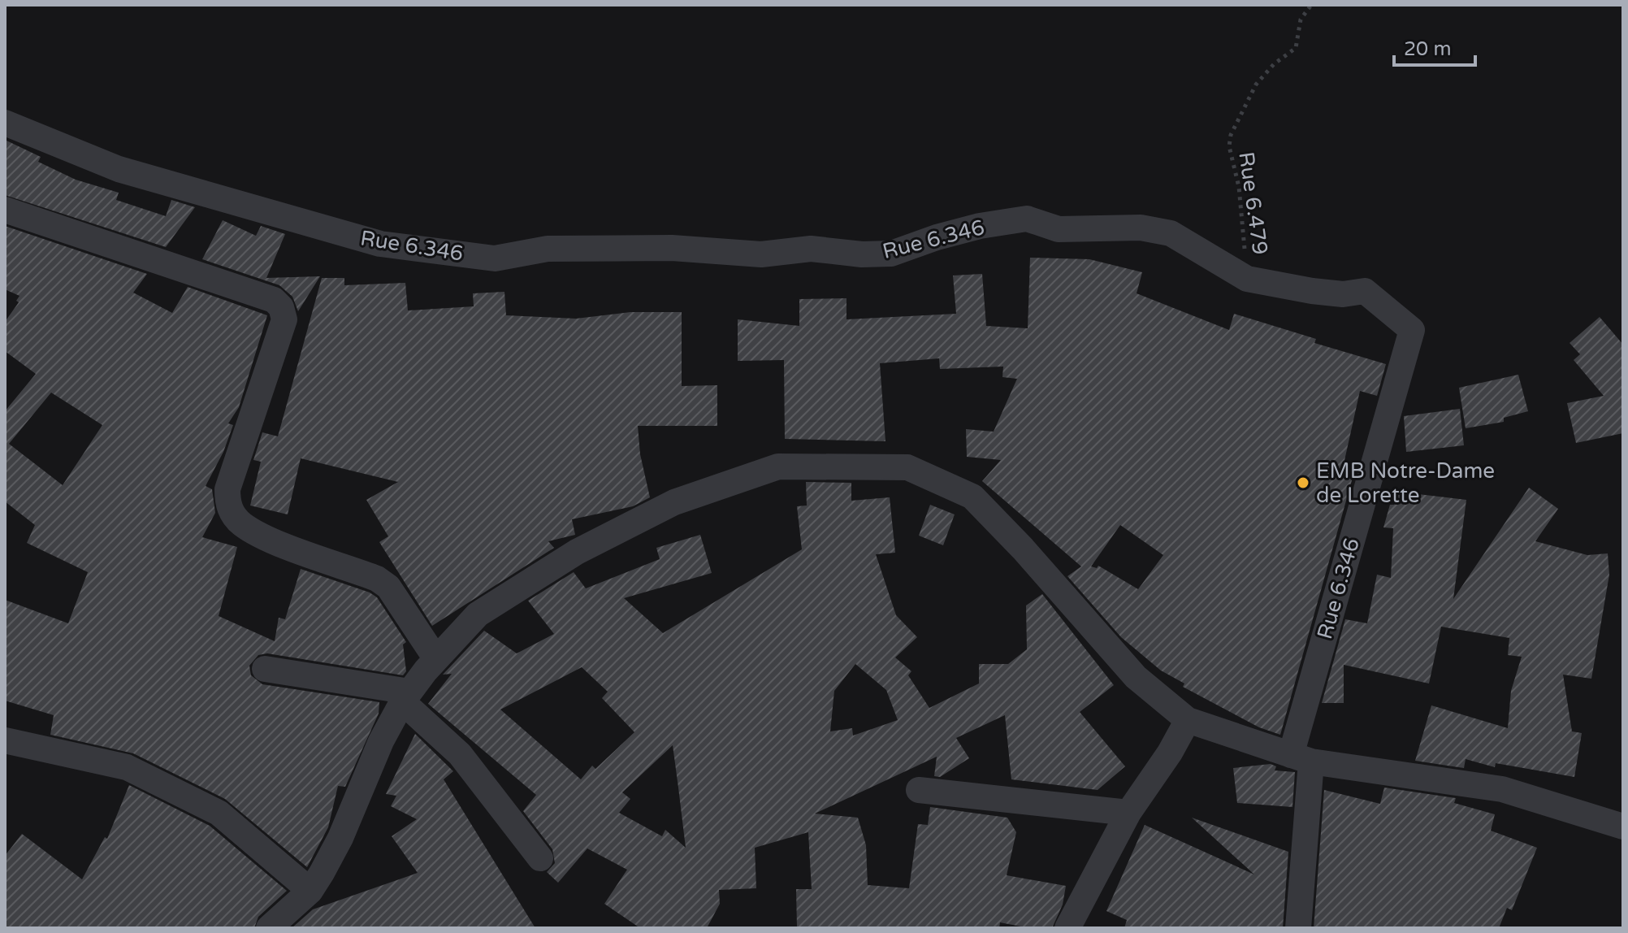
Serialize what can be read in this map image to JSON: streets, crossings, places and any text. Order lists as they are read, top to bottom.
{
  "streets": {
    "street": ["Rue 6.346"],
    "path": ["Rue 6.479"]
  },
  "crossings": [
    ["Rue 6.479", "Rue 6.346"]
  ],
  "places": ["EMB Notre-Dame de Lorette"],
  "scale_bar": "20 m"
}
